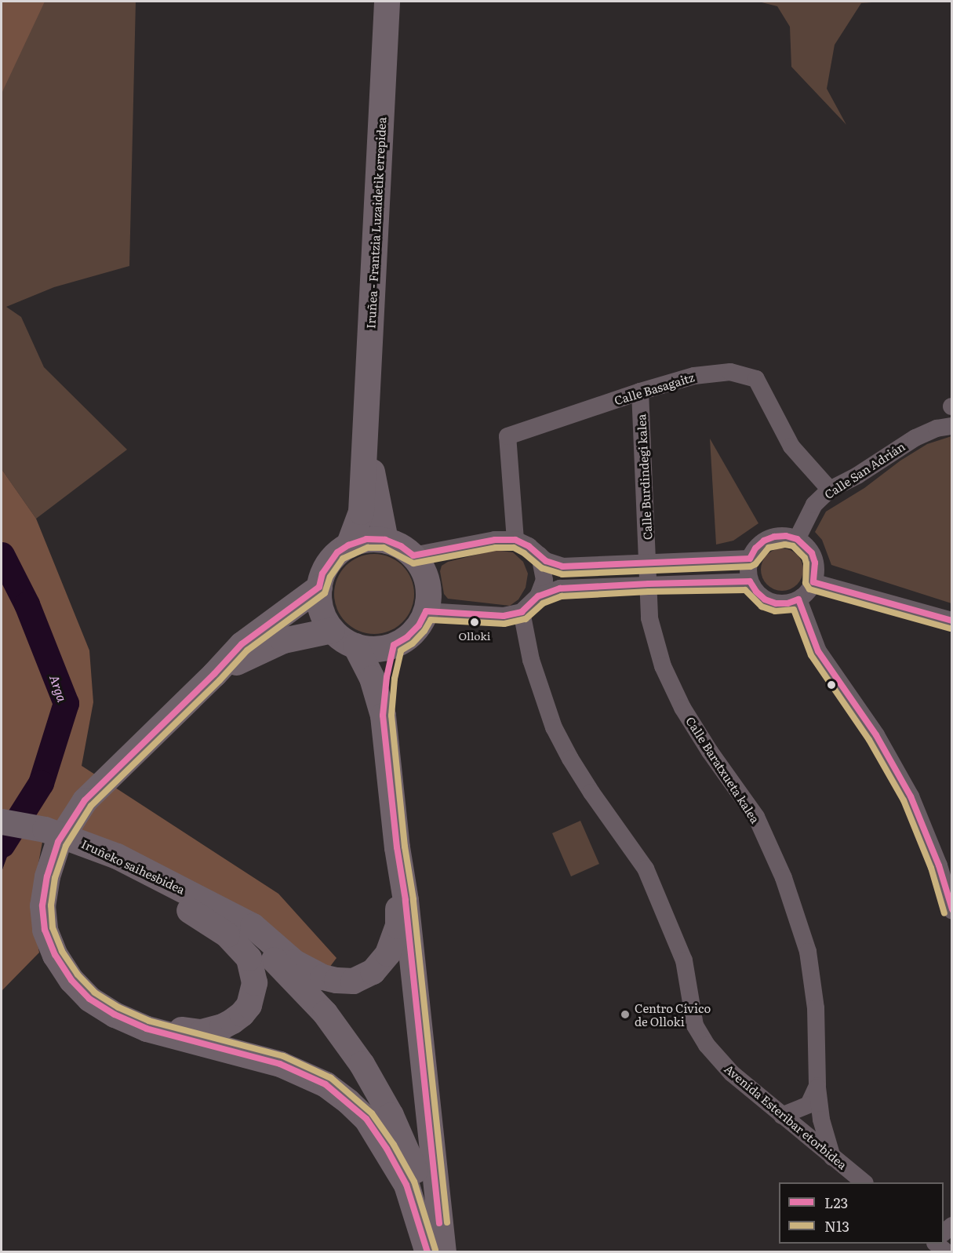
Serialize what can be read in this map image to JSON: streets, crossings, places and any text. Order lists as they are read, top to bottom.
{
  "streets": {
    "highway": ["Iruñea - Frantzia Luzaidetik errepidea", "Iruñeko saihesbidea"],
    "street": [
      "Calle Basagaitz",
      "Calle San Adrián",
      "Calle Burdindegi kalea",
      "Calle Baratxueta kalea",
      "Avenida Esteribar etorbidea"
    ]
  },
  "crossings": [
    ["Calle Basagaitz", "Calle San Adrián"],
    ["Calle Basagaitz", "Calle Burdindegi kalea"],
    ["Calle Burdindegi kalea", "Calle Baratxueta kalea"],
    ["Calle Baratxueta kalea", "Avenida Esteribar etorbidea"]
  ],
  "water": ["Arga"],
  "places": ["Olloki", "Centro Cívico de Olloki"],
  "lines": ["transit line L23", "transit line N13"],
  "legend": ["L23", "N13"]
}
